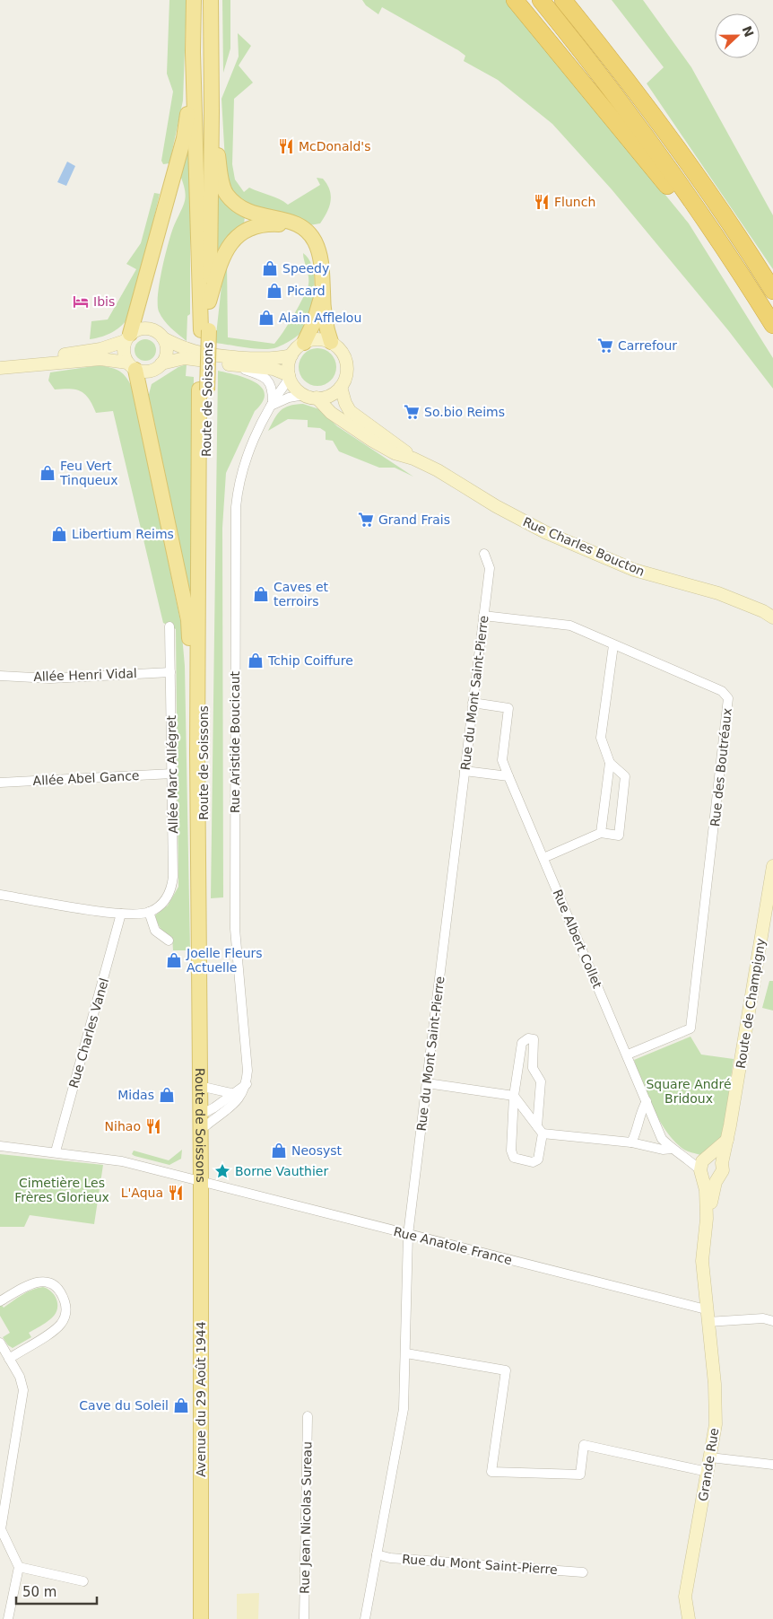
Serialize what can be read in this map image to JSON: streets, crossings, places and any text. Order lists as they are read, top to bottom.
{
  "streets": {
    "main road": ["Route de Soissons", "Avenue du 29 Août 1944"],
    "street": [
      "Rue Charles Boucton",
      "Allée Henri Vidal",
      "Rue du Mont Saint-Pierre",
      "Rue Aristide Boucicaut",
      "Rue des Boutréaux",
      "Allée Marc Allégret",
      "Allée Abel Gance",
      "Rue Albert Collet",
      "Route de Champigny",
      "Rue Charles Vanel",
      "Rue Anatole France",
      "Grande Rue",
      "Rue Jean Nicolas Sureau"
    ]
  },
  "crossings": [
    ["Route de Soissons", "Rue Aristide Boucicaut"],
    ["Route de Soissons", "Rue Anatole France"],
    ["Route de Soissons", "Avenue du 29 Août 1944"],
    ["Rue Charles Boucton", "Rue Aristide Boucicaut"],
    ["Allée Henri Vidal", "Allée Marc Allégret"],
    ["Rue du Mont Saint-Pierre", "Rue des Boutréaux"],
    ["Rue du Mont Saint-Pierre", "Rue Albert Collet"],
    ["Rue du Mont Saint-Pierre", "Rue Anatole France"],
    ["Rue des Boutréaux", "Rue Albert Collet"],
    ["Allée Marc Allégret", "Allée Abel Gance"],
    ["Rue Albert Collet", "Route de Champigny"],
    ["Route de Champigny", "Rue Anatole France"],
    ["Route de Champigny", "Grande Rue"],
    ["Rue Charles Vanel", "Rue Anatole France"],
    ["Rue Anatole France", "Avenue du 29 Août 1944"],
    ["Rue Anatole France", "Grande Rue"]
  ],
  "parks": ["Square André Bridoux", "Cimetière Les Frères Glorieux"],
  "places": {
    "restaurant": [
      "McDonald's",
      "Flunch",
      "Nihao",
      "L'Aqua"
    ],
    "shop": [
      "Speedy",
      "Picard",
      "Alain Afflelou",
      "Feu Vert Tinqueux",
      "Libertium Reims",
      "Caves et terroirs",
      "Tchip Coiffure",
      "Joelle Fleurs Actuelle",
      "Midas",
      "Neosyst",
      "Cave du Soleil"
    ],
    "hotel": ["Ibis"],
    "supermarket": ["Carrefour", "So.bio Reims", "Grand Frais"],
    "place": ["Borne Vauthier"]
  },
  "scale_bar": "50 m",
  "north": "right"
}
